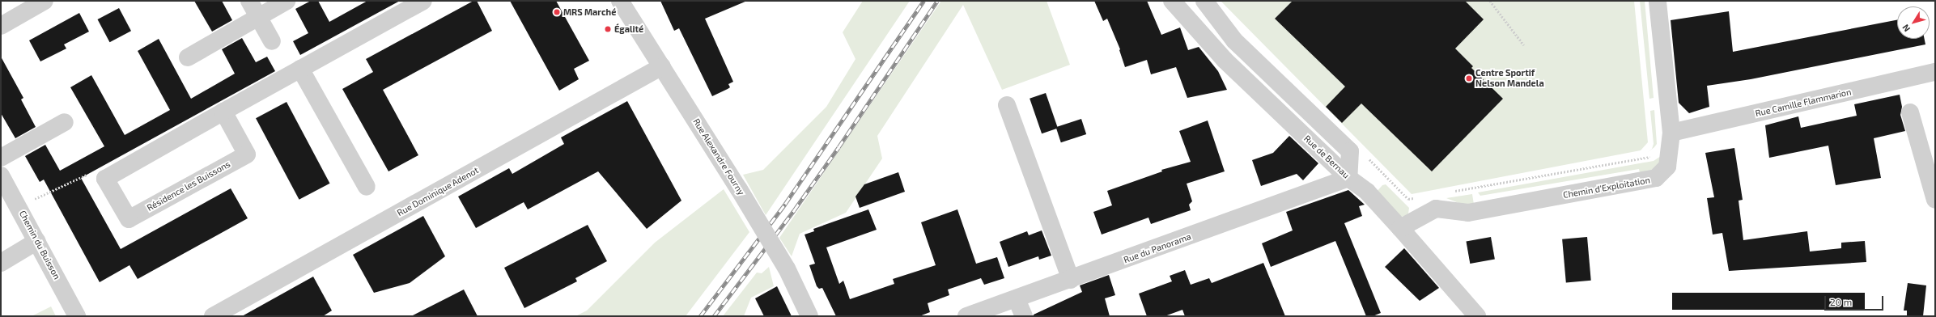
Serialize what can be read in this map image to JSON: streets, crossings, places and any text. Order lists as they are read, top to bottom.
{
  "streets": {
    "street": [
      "Rue Camille Flammarion",
      "Rue Alexandre Fourny",
      "Rue de Bernau",
      "Résidence les Buissons",
      "Chemin d'Exploitation",
      "Rue Dominique Adenot",
      "Chemin du Buisson",
      "Rue du Panorama"
    ]
  },
  "crossings": [
    ["Rue Camille Flammarion", "Chemin d'Exploitation"],
    ["Rue Alexandre Fourny", "Rue Dominique Adenot"],
    ["Rue de Bernau", "Chemin d'Exploitation"],
    ["Rue de Bernau", "Rue du Panorama"]
  ],
  "places": ["MRS Marché", "Égalité", "Centre Sportif Nelson Mandela"],
  "scale_bar": "20 m",
  "north": "bottom left"
}
